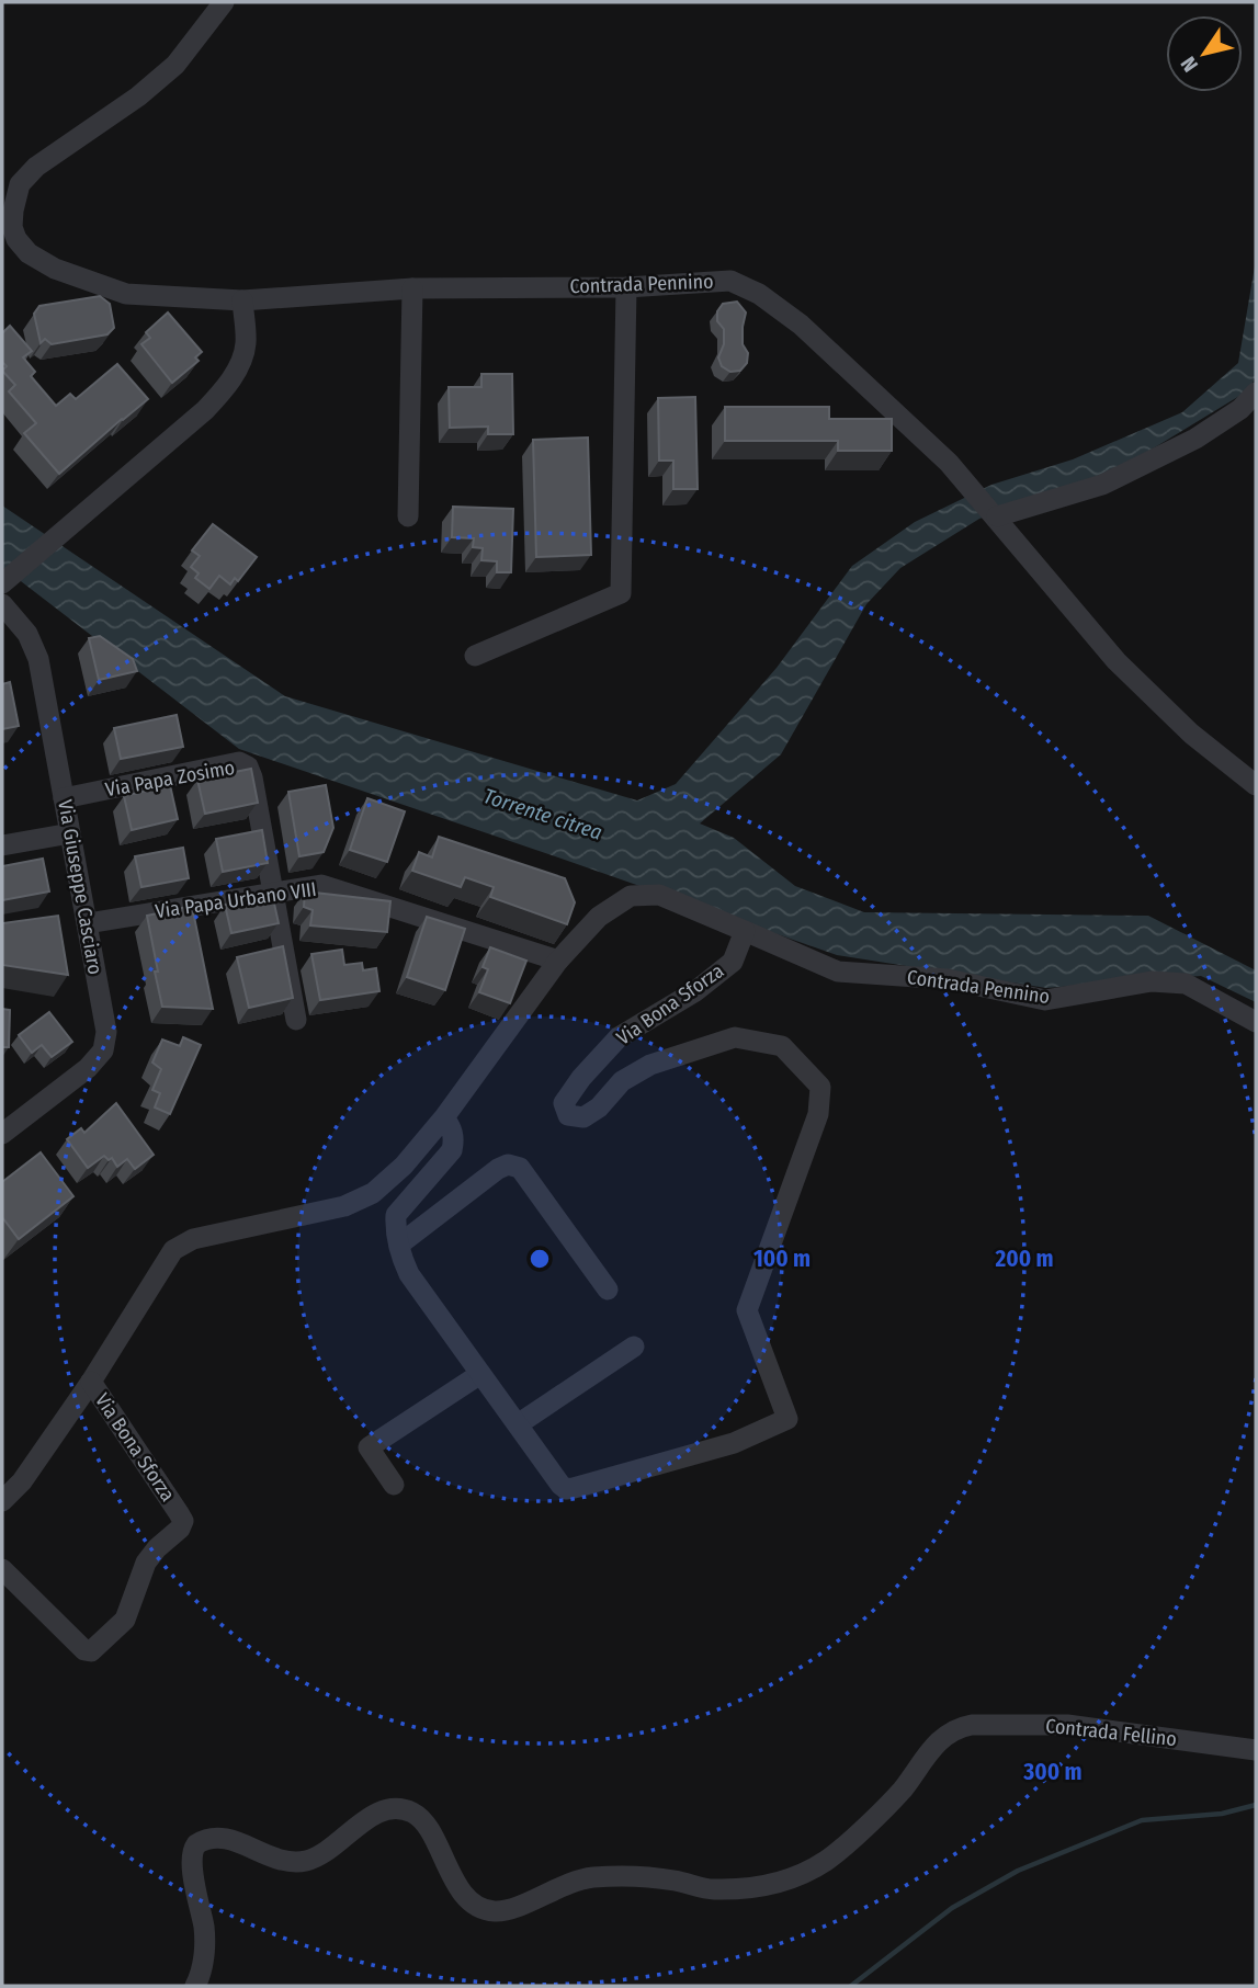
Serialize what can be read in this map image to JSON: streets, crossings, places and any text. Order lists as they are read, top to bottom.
{
  "streets": {
    "street": [
      "Contrada Pennino",
      "Via Papa Zosimo",
      "Via Giuseppe Casciaro",
      "Via Papa Urbano VIII",
      "Via Bona Sforza",
      "Contrada Fellino"
    ]
  },
  "crossings": [
    ["Contrada Pennino", "Via Bona Sforza"],
    ["Via Papa Zosimo", "Via Giuseppe Casciaro"],
    ["Via Papa Zosimo", "Via Papa Urbano VIII"],
    ["Via Giuseppe Casciaro", "Via Papa Urbano VIII"],
    ["Via Papa Urbano VIII", "Via Bona Sforza"]
  ],
  "water": ["Torrente citrea"],
  "north": "bottom left",
  "rings": ["100 m", "200 m", "300 m"]
}
